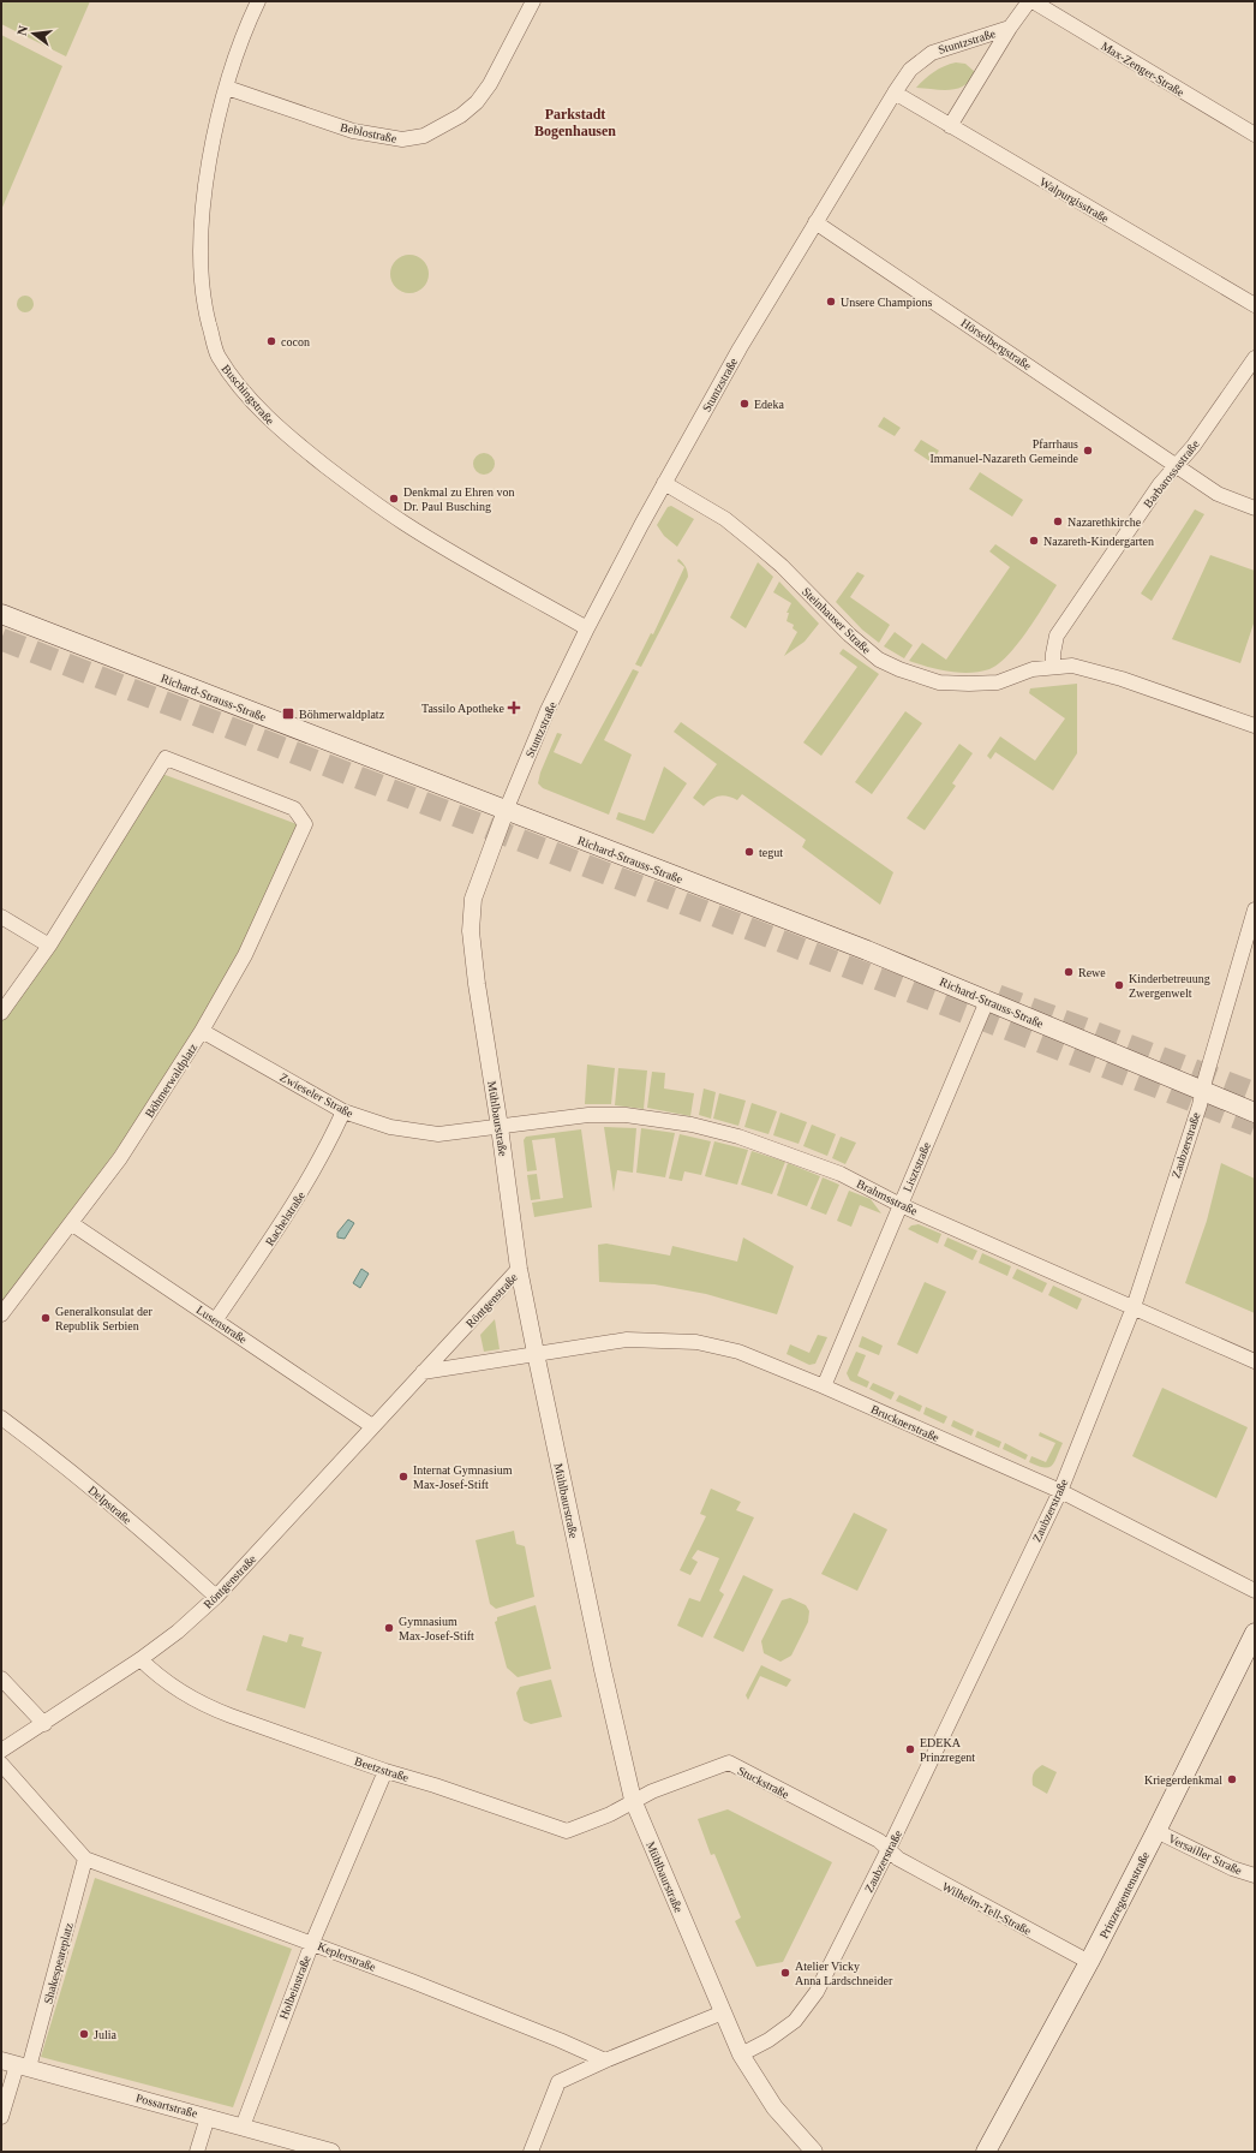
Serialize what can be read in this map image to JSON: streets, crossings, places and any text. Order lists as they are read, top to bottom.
{
  "streets": {
    "main road": ["Richard-Strauss-Straße", "Prinzregentenstraße"],
    "street": [
      "Stuntzstraße",
      "Max-Zenger-Straße",
      "Beblostraße",
      "Walpurgisstraße",
      "Hörselbergstraße",
      "Buschingstraße",
      "Barbarossastraße",
      "Steinhauser Straße",
      "Böhmerwaldplatz",
      "Zwieseler Straße",
      "Mühlbaurstraße",
      "Zaubzerstraße",
      "Lisztstraße",
      "Brahmsstraße",
      "Rachelstraße",
      "Röntgenstraße",
      "Lusenstraße",
      "Brucknerstraße",
      "Delpstraße",
      "Beetzstraße",
      "Stuckstraße",
      "Versailler Straße",
      "Wilhelm-Tell-Straße",
      "Keplerstraße",
      "Shakespeareplatz",
      "Holbeinstraße",
      "Possartstraße"
    ]
  },
  "crossings": [
    ["Stuntzstraße", "Max-Zenger-Straße"],
    ["Stuntzstraße", "Walpurgisstraße"],
    ["Stuntzstraße", "Hörselbergstraße"],
    ["Stuntzstraße", "Buschingstraße"],
    ["Stuntzstraße", "Steinhauser Straße"],
    ["Stuntzstraße", "Richard-Strauss-Straße"],
    ["Stuntzstraße", "Mühlbaurstraße"],
    ["Beblostraße", "Buschingstraße"],
    ["Hörselbergstraße", "Barbarossastraße"],
    ["Barbarossastraße", "Steinhauser Straße"],
    ["Richard-Strauss-Straße", "Mühlbaurstraße"],
    ["Richard-Strauss-Straße", "Zaubzerstraße"],
    ["Richard-Strauss-Straße", "Lisztstraße"],
    ["Böhmerwaldplatz", "Zwieseler Straße"],
    ["Böhmerwaldplatz", "Lusenstraße"],
    ["Zwieseler Straße", "Mühlbaurstraße"],
    ["Zwieseler Straße", "Brahmsstraße"],
    ["Zwieseler Straße", "Rachelstraße"],
    ["Mühlbaurstraße", "Zaubzerstraße"],
    ["Mühlbaurstraße", "Brahmsstraße"],
    ["Mühlbaurstraße", "Röntgenstraße"],
    ["Mühlbaurstraße", "Brucknerstraße"],
    ["Mühlbaurstraße", "Beetzstraße"],
    ["Mühlbaurstraße", "Stuckstraße"],
    ["Zaubzerstraße", "Brahmsstraße"],
    ["Zaubzerstraße", "Brucknerstraße"],
    ["Zaubzerstraße", "Stuckstraße"],
    ["Zaubzerstraße", "Wilhelm-Tell-Straße"],
    ["Lisztstraße", "Brahmsstraße"],
    ["Lisztstraße", "Brucknerstraße"],
    ["Rachelstraße", "Lusenstraße"],
    ["Röntgenstraße", "Lusenstraße"],
    ["Röntgenstraße", "Delpstraße"],
    ["Röntgenstraße", "Beetzstraße"],
    ["Beetzstraße", "Stuckstraße"],
    ["Beetzstraße", "Holbeinstraße"],
    ["Stuckstraße", "Wilhelm-Tell-Straße"],
    ["Versailler Straße", "Prinzregentenstraße"],
    ["Prinzregentenstraße", "Wilhelm-Tell-Straße"],
    ["Keplerstraße", "Shakespeareplatz"],
    ["Keplerstraße", "Holbeinstraße"],
    ["Shakespeareplatz", "Possartstraße"],
    ["Holbeinstraße", "Possartstraße"]
  ],
  "districts": ["Parkstadt Bogenhausen"],
  "places": {
    "other": [
      "Unsere Champions",
      "cocon",
      "Edeka",
      "Pfarrhaus Immanuel-Nazareth Gemeinde",
      "Denkmal zu Ehren von Dr. Paul Busching",
      "Nazarethkirche",
      "Nazareth-Kindergarten",
      "tegut",
      "Rewe",
      "Kinderbetreuung Zwergenwelt",
      "Generalkonsulat der Republik Serbien",
      "Internat Gymnasium Max-Josef-Stift",
      "Gymnasium Max-Josef-Stift",
      "EDEKA Prinzregent",
      "Kriegerdenkmal",
      "Atelier Vicky Anna Lardschneider",
      "Julia"
    ],
    "health": ["Tassilo Apotheke"],
    "transit": ["Böhmerwaldplatz"]
  },
  "north": "left"
}
